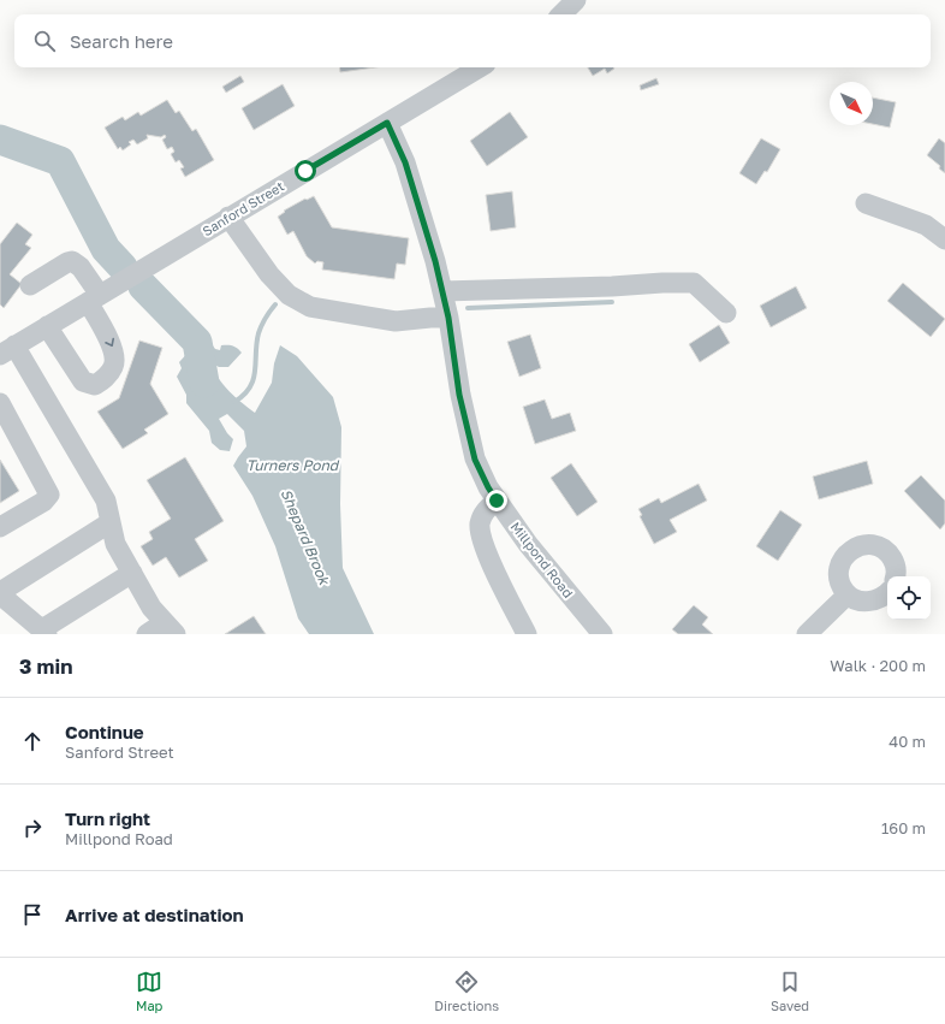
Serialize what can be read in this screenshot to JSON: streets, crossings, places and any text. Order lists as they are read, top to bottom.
{
  "streets": {
    "street": ["Sanford Street", "Millpond Road"]
  },
  "crossings": [
    ["Sanford Street", "Millpond Road"]
  ],
  "water": ["Turners Pond", "Shepard Brook"],
  "north": "bottom right",
  "page": {
    "search": "Search here",
    "heading": ["3 min", "Walk · 200 m"],
    "list": [
      ["Continue", "Sanford Street", "40 m"],
      ["Turn right", "Millpond Road", "160 m"],
      "Arrive at destination"
    ],
    "nav": ["Map", "Directions", "Saved"]
  }
}
